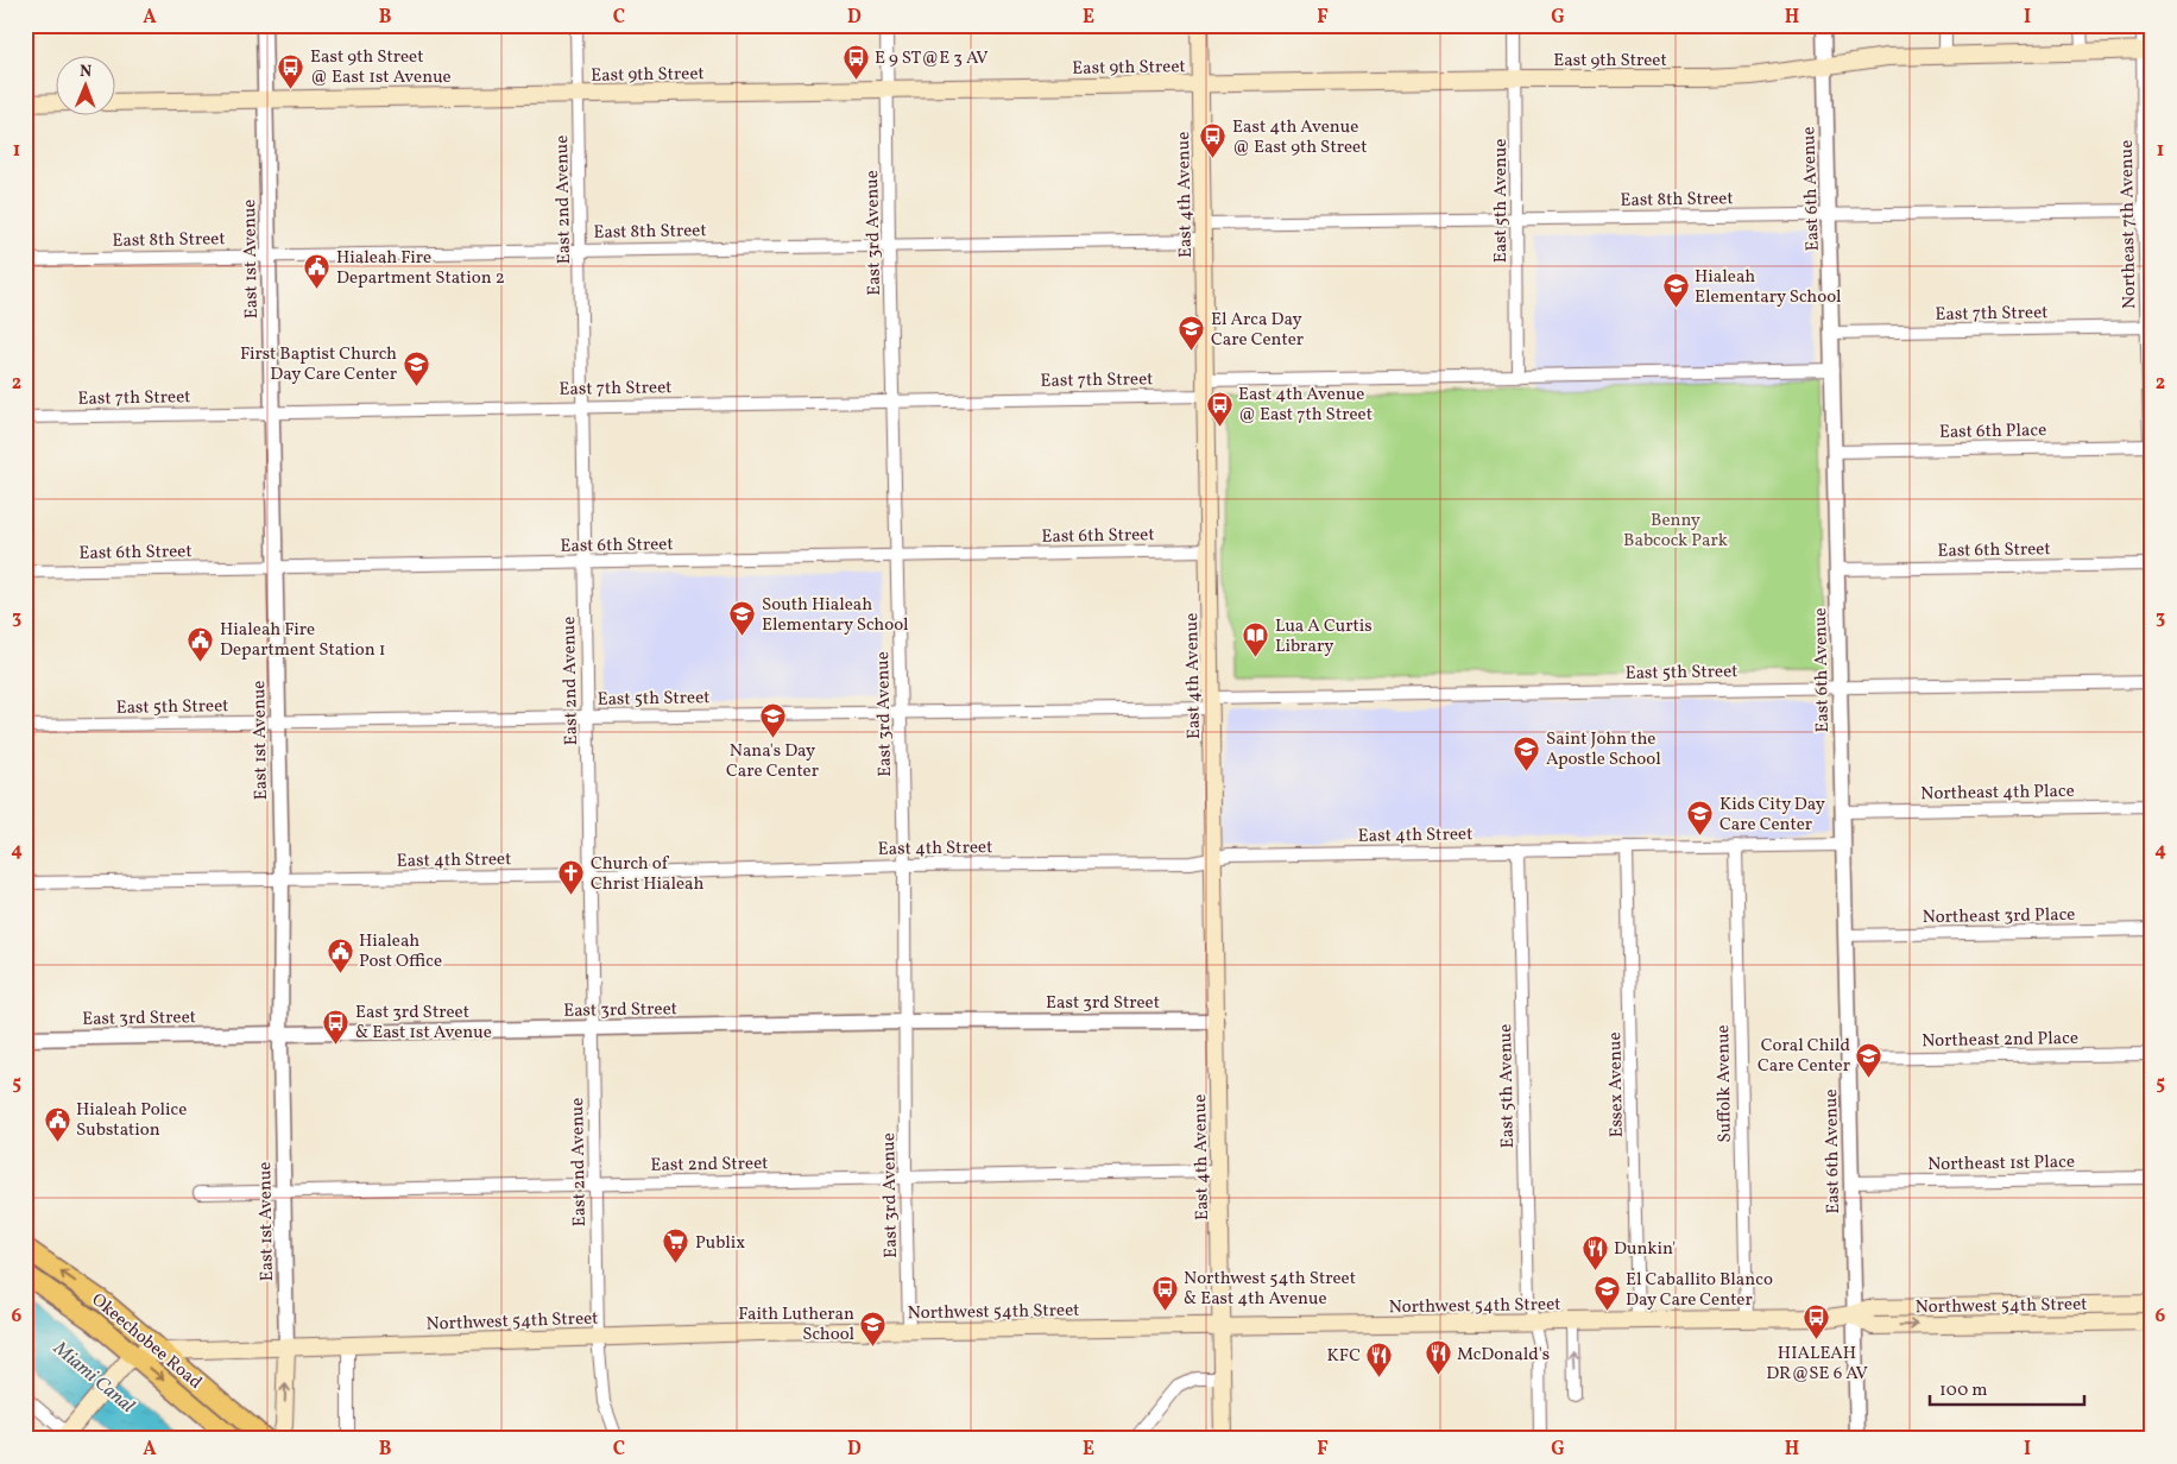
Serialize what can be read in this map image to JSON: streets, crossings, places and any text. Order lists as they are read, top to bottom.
{
  "streets": {
    "highway": ["Okeechobee Road"],
    "main road": ["East 9th Street", "East 4th Avenue", "Northwest 54th Street"],
    "street": [
      "East 6th Avenue",
      "East 8th Street",
      "East 2nd Avenue",
      "East 5th Avenue",
      "Northeast 7th Avenue",
      "East 3rd Avenue",
      "East 1st Avenue",
      "East 7th Street",
      "East 6th Place",
      "East 6th Street",
      "East 5th Street",
      "Northeast 4th Place",
      "East 4th Street",
      "Northeast 3rd Place",
      "East 3rd Street",
      "Northeast 2nd Place",
      "Suffolk Avenue",
      "Essex Avenue",
      "Northeast 1st Place",
      "East 2nd Street"
    ]
  },
  "crossings": [
    ["East 9th Street", "East 6th Avenue"],
    ["East 9th Street", "East 4th Avenue"],
    ["East 9th Street", "East 2nd Avenue"],
    ["East 9th Street", "East 5th Avenue"],
    ["East 9th Street", "Northeast 7th Avenue"],
    ["East 9th Street", "East 3rd Avenue"],
    ["East 9th Street", "East 1st Avenue"],
    ["East 6th Avenue", "East 8th Street"],
    ["East 6th Avenue", "East 7th Street"],
    ["East 6th Avenue", "East 6th Place"],
    ["East 6th Avenue", "East 6th Street"],
    ["East 6th Avenue", "East 5th Street"],
    ["East 6th Avenue", "Northeast 4th Place"],
    ["East 6th Avenue", "East 4th Street"],
    ["East 6th Avenue", "Northeast 3rd Place"],
    ["East 6th Avenue", "Northeast 2nd Place"],
    ["East 6th Avenue", "Northeast 1st Place"],
    ["East 6th Avenue", "Northwest 54th Street"],
    ["East 4th Avenue", "East 8th Street"],
    ["East 4th Avenue", "East 7th Street"],
    ["East 4th Avenue", "East 6th Street"],
    ["East 4th Avenue", "East 5th Street"],
    ["East 4th Avenue", "East 4th Street"],
    ["East 4th Avenue", "East 3rd Street"],
    ["East 4th Avenue", "East 2nd Street"],
    ["East 4th Avenue", "Northwest 54th Street"],
    ["East 8th Street", "East 2nd Avenue"],
    ["East 8th Street", "East 5th Avenue"],
    ["East 8th Street", "Northeast 7th Avenue"],
    ["East 8th Street", "East 3rd Avenue"],
    ["East 8th Street", "East 1st Avenue"],
    ["East 2nd Avenue", "East 7th Street"],
    ["East 2nd Avenue", "East 6th Street"],
    ["East 2nd Avenue", "East 5th Street"],
    ["East 2nd Avenue", "East 4th Street"],
    ["East 2nd Avenue", "East 3rd Street"],
    ["East 2nd Avenue", "East 2nd Street"],
    ["East 2nd Avenue", "Northwest 54th Street"],
    ["East 5th Avenue", "East 7th Street"],
    ["East 5th Avenue", "East 4th Street"],
    ["East 5th Avenue", "Northwest 54th Street"],
    ["Northeast 7th Avenue", "East 7th Street"],
    ["Northeast 7th Avenue", "East 6th Place"],
    ["East 3rd Avenue", "East 7th Street"],
    ["East 3rd Avenue", "East 6th Street"],
    ["East 3rd Avenue", "East 5th Street"],
    ["East 3rd Avenue", "East 4th Street"],
    ["East 3rd Avenue", "East 3rd Street"],
    ["East 3rd Avenue", "East 2nd Street"],
    ["East 3rd Avenue", "Northwest 54th Street"],
    ["East 1st Avenue", "East 7th Street"],
    ["East 1st Avenue", "East 6th Street"],
    ["East 1st Avenue", "East 5th Street"],
    ["East 1st Avenue", "East 4th Street"],
    ["East 1st Avenue", "East 3rd Street"],
    ["East 1st Avenue", "East 2nd Street"],
    ["East 1st Avenue", "Northwest 54th Street"],
    ["East 4th Street", "Suffolk Avenue"],
    ["East 4th Street", "Essex Avenue"],
    ["Suffolk Avenue", "Northwest 54th Street"],
    ["Essex Avenue", "Northwest 54th Street"],
    ["Northwest 54th Street", "Okeechobee Road"]
  ],
  "water": ["Miami Canal"],
  "parks": ["Benny Babcock Park"],
  "places": {
    "bus stop": [
      "E 9 ST@E 3 AV",
      "East 9th Street @ East 1st Avenue",
      "East 4th Avenue @ East 9th Street",
      "East 4th Avenue @ East 7th Street",
      "East 3rd Street & East 1st Avenue",
      "Northwest 54th Street & East 4th Avenue",
      "HIALEAH DR@SE 6 AV"
    ],
    "public building": [
      "Hialeah Fire Department Station 2",
      "Hialeah Fire Department Station 1",
      "Hialeah Post Office",
      "Hialeah Police Substation"
    ],
    "school or university": [
      "Hialeah Elementary School",
      "El Arca Day Care Center",
      "First Baptist Church Day Care Center",
      "South Hialeah Elementary School",
      "Nana's Day Care Center",
      "Saint John the Apostle School",
      "Kids City Day Care Center",
      "Coral Child Care Center",
      "El Caballito Blanco Day Care Center",
      "Faith Lutheran School"
    ],
    "library": ["Lua A Curtis Library"],
    "church": ["Church of Christ Hialeah"],
    "supermarket": ["Publix"],
    "restaurant": ["Dunkin'", "McDonald's", "KFC"]
  },
  "scale_bar": "100 m",
  "north": "top",
  "grid": {
    "columns": [
      "A",
      "B",
      "C",
      "D",
      "E",
      "F",
      "G",
      "H",
      "I"
    ],
    "rows": [
      "1",
      "2",
      "3",
      "4",
      "5",
      "6"
    ]
  }
}
